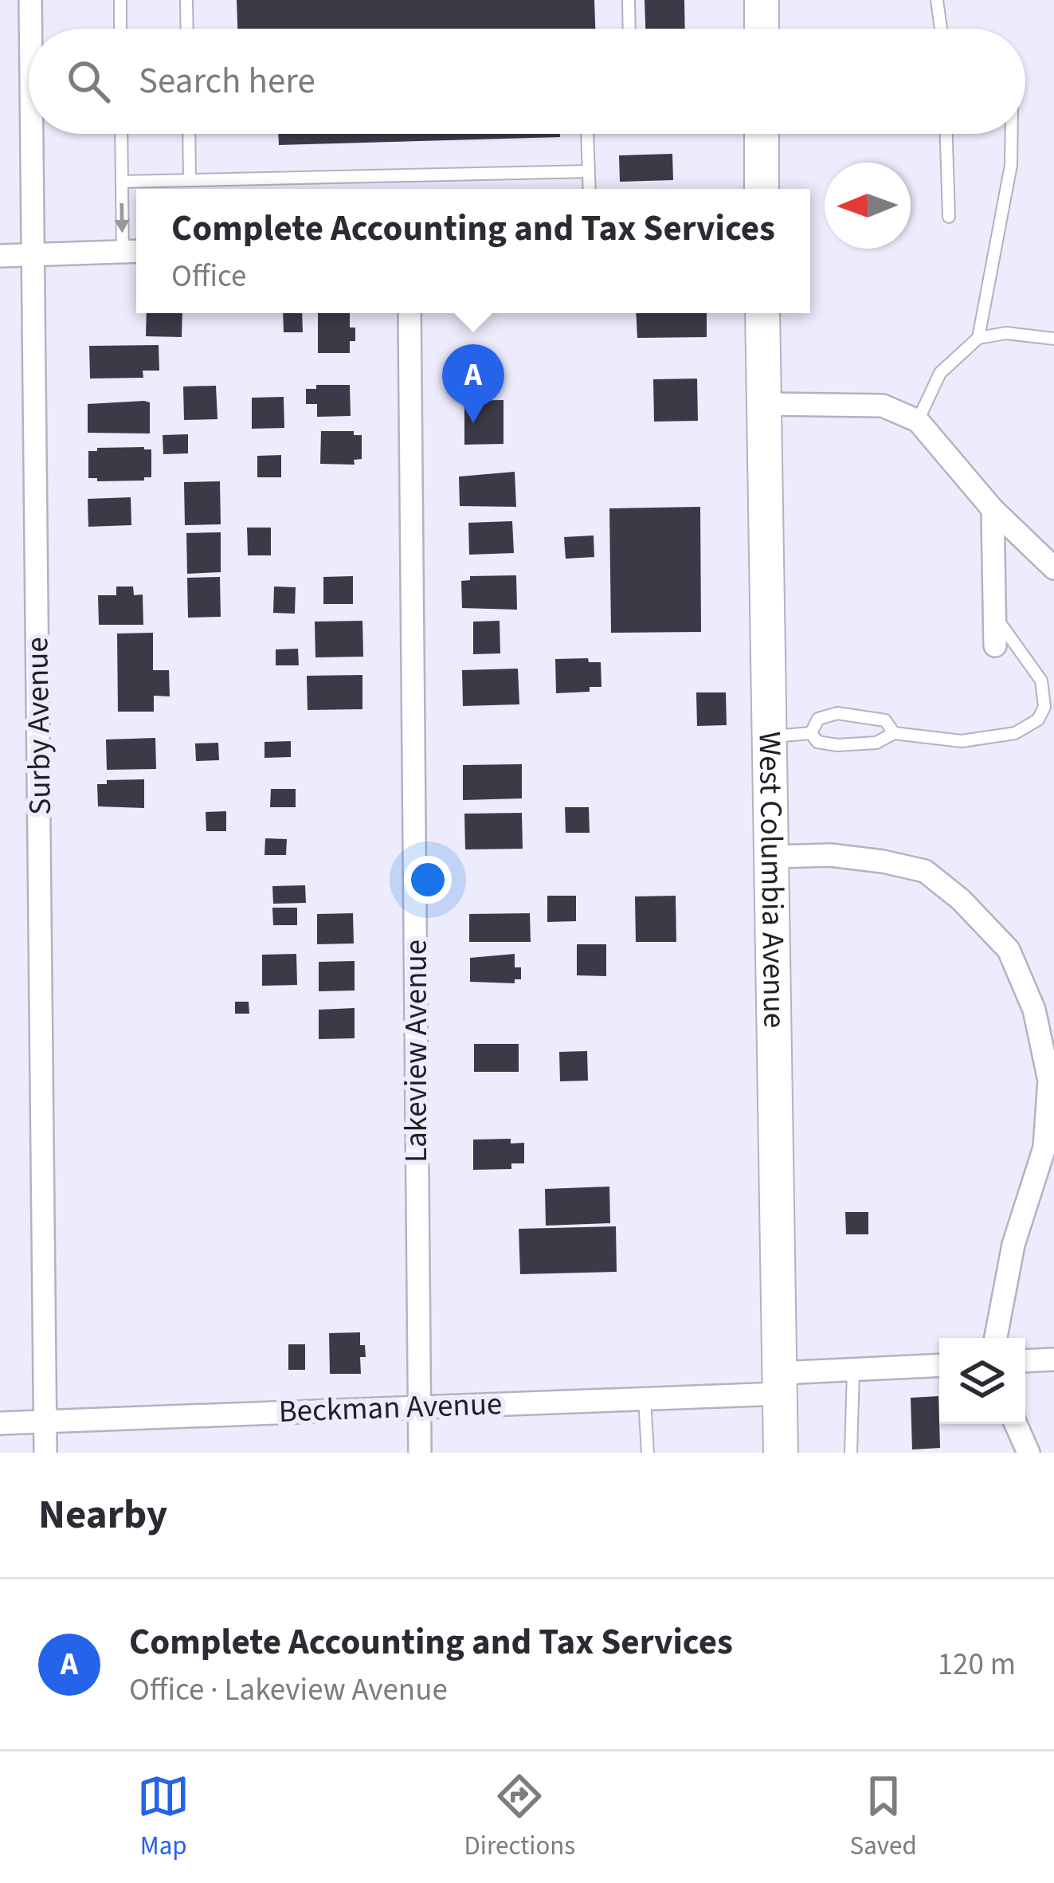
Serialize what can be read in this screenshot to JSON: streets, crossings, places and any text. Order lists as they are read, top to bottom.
{
  "streets": {
    "main road": ["West Columbia Avenue"],
    "street": ["Surby Avenue", "Lakeview Avenue", "Beckman Avenue"]
  },
  "crossings": [
    ["Surby Avenue", "Beckman Avenue"],
    ["West Columbia Avenue", "Beckman Avenue"],
    ["Lakeview Avenue", "Beckman Avenue"]
  ],
  "north": "left",
  "page": {
    "search": "Search here",
    "popup": ["Complete Accounting and Tax Services", "Office"],
    "pins": "A",
    "heading": "Nearby",
    "list": [
      {
        "mark": "A",
        "name": "Complete Accounting and Tax Services",
        "note": "Office · Lakeview Avenue",
        "value": "120 m"
      }
    ],
    "nav": ["Map", "Directions", "Saved"]
  }
}
